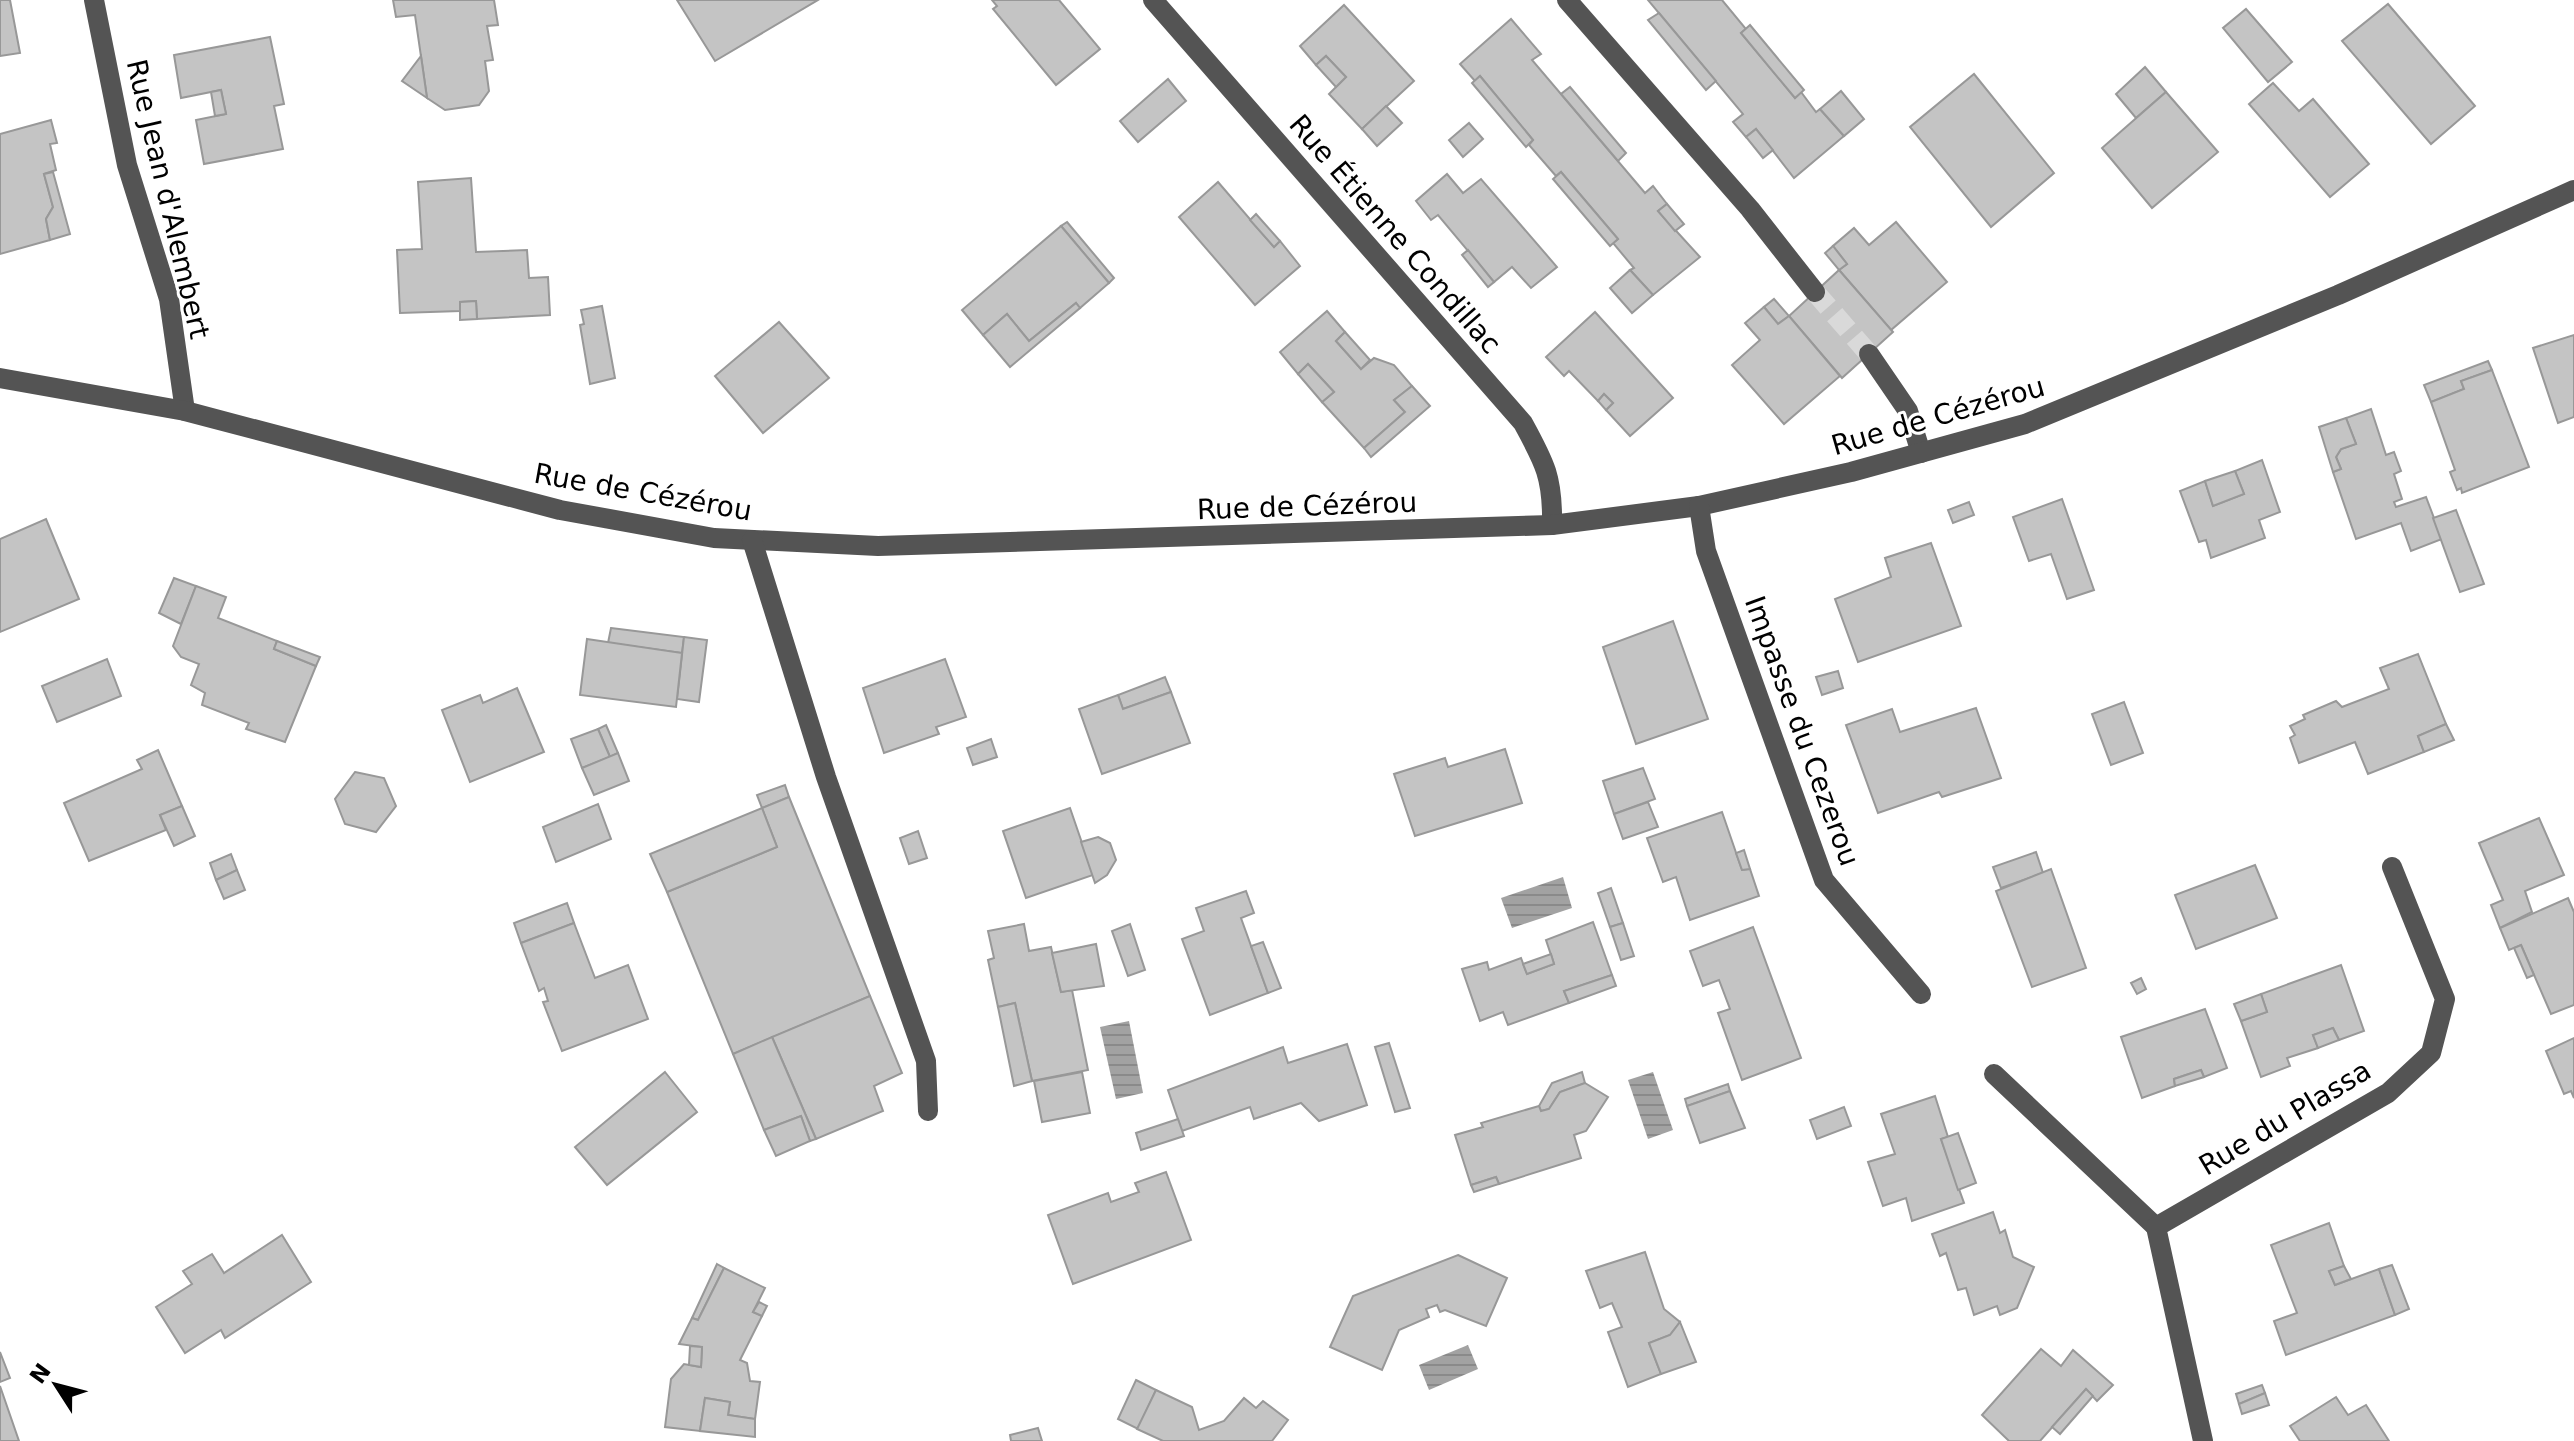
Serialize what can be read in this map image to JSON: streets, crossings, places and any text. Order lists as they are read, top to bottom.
{
  "streets": {
    "street": [
      "Rue Jean d'Alembert",
      "Rue Étienne Condillac",
      "Rue de Cézérou",
      "Impasse du Cezerou",
      "Rue du Plassa"
    ]
  },
  "crossings": [
    ["Rue Jean d'Alembert", "Rue de Cézérou"],
    ["Rue Étienne Condillac", "Rue de Cézérou"],
    ["Rue de Cézérou", "Impasse du Cezerou"]
  ],
  "north": "top left"
}
